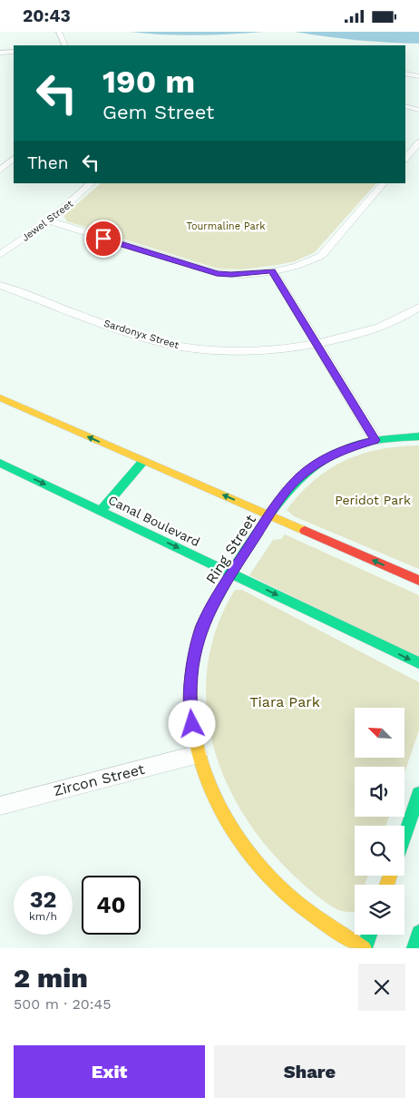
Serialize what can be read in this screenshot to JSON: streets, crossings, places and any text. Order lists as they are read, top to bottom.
{
  "streets": {
    "street": [
      "Jewel Street",
      "Sardonyx Street",
      "Canal Boulevard",
      "Ring Street",
      "Zircon Street"
    ]
  },
  "crossings": [
    ["Canal Boulevard", "Ring Street"],
    ["Ring Street", "Zircon Street"]
  ],
  "parks": ["Tourmaline Park", "Peridot Park", "Tiara Park"],
  "north": "top left",
  "page": {
    "status": "20:43",
    "turn": ["190 m", "Gem Street"],
    "then": "Then",
    "speed": "32 km/h",
    "limit": "40",
    "heading": ["2 min", "500 m · 20:45"],
    "buttons": ["Exit", "Share"]
  }
}
